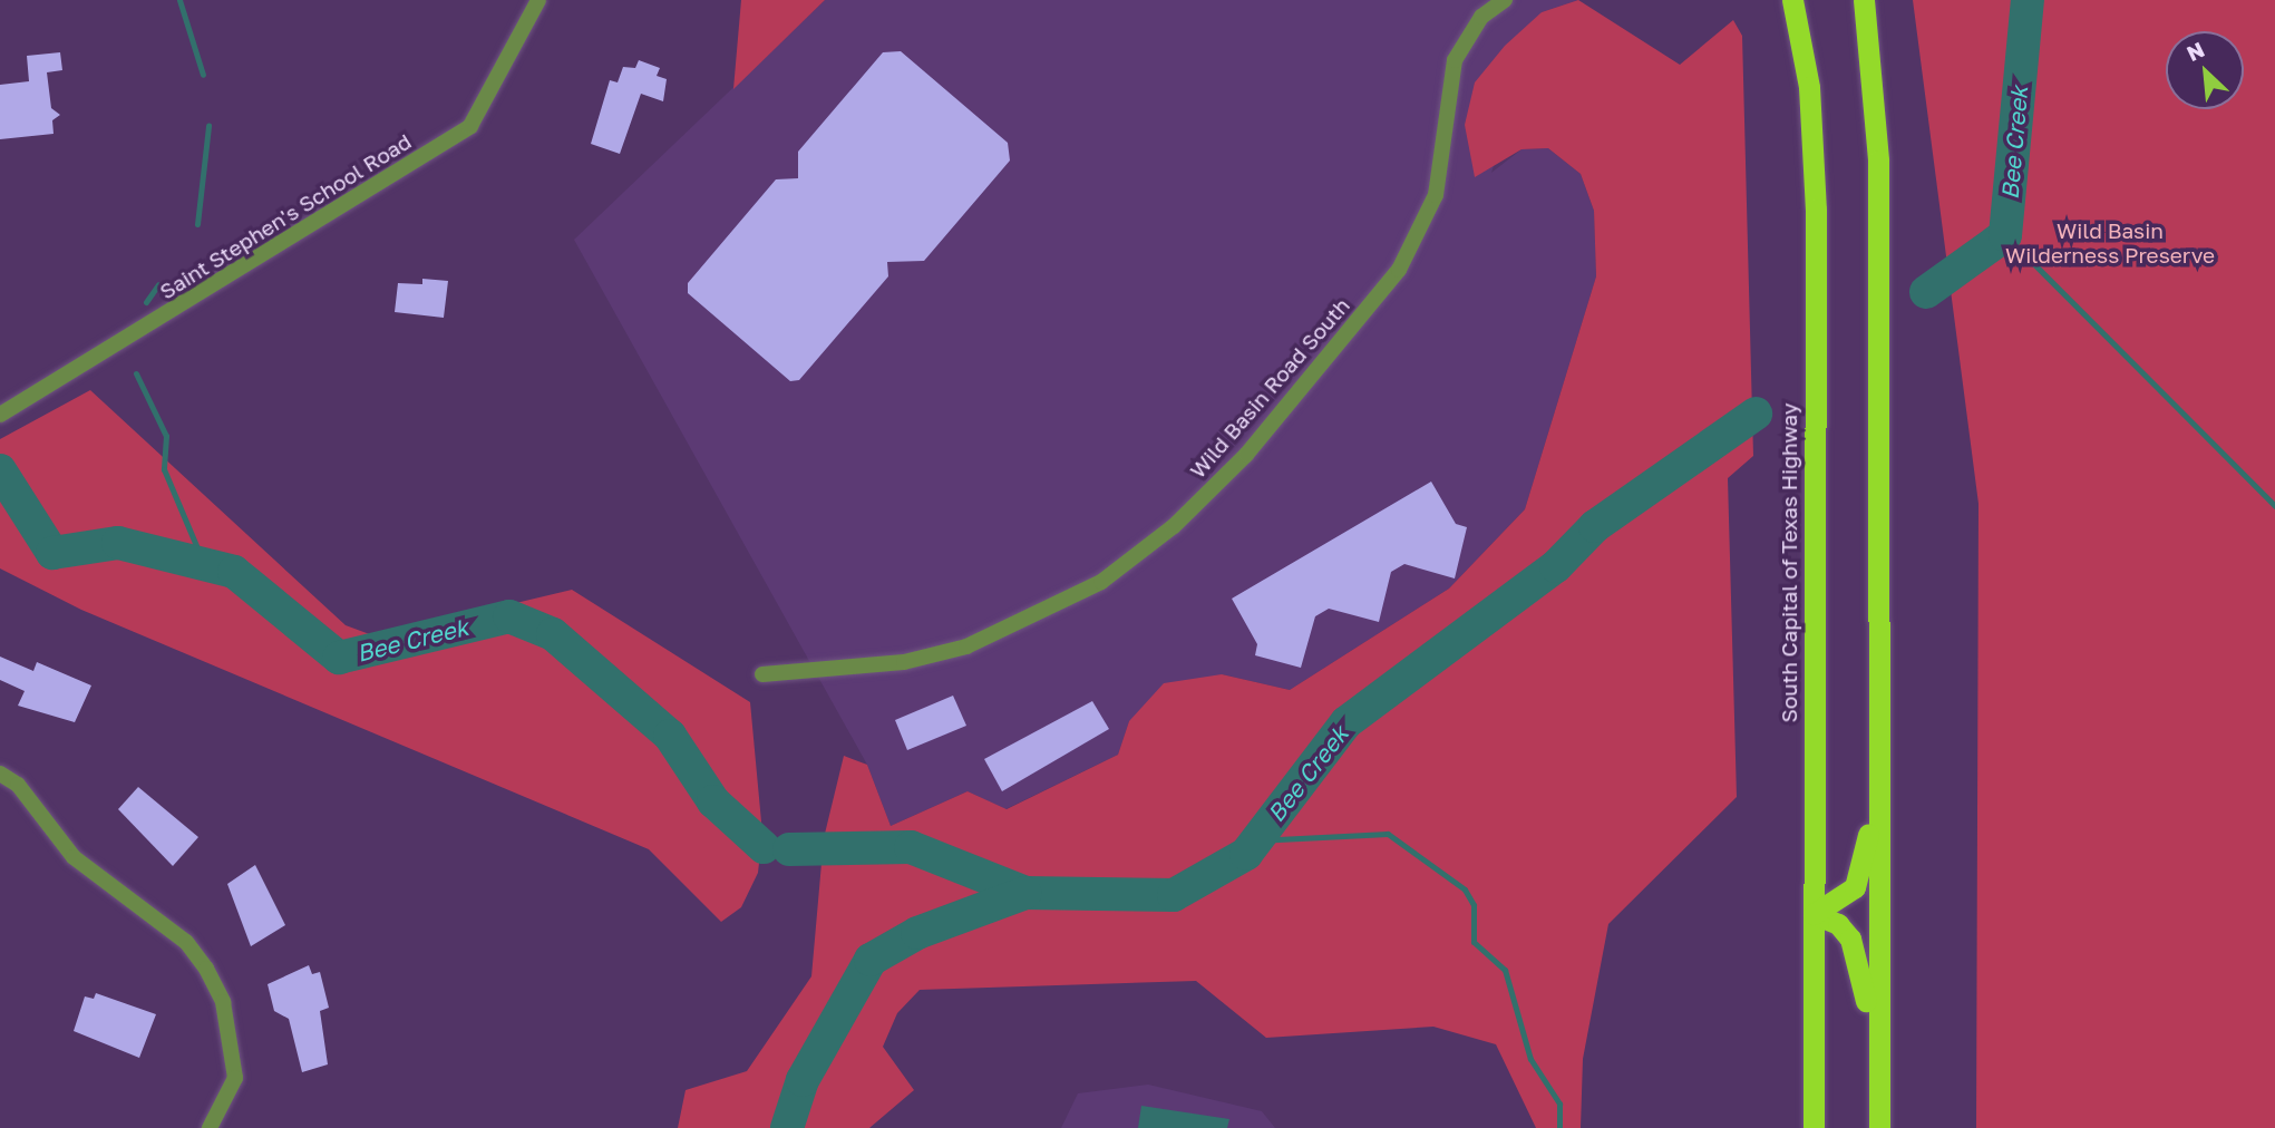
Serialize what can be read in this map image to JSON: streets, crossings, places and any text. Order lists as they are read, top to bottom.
{
  "streets": {
    "highway": ["South Capital of Texas Highway"],
    "street": ["Saint Stephen's School Road", "Wild Basin Road South"]
  },
  "water": ["Bee Creek"],
  "parks": ["Wild Basin Wilderness Preserve"],
  "north": "top left"
}
